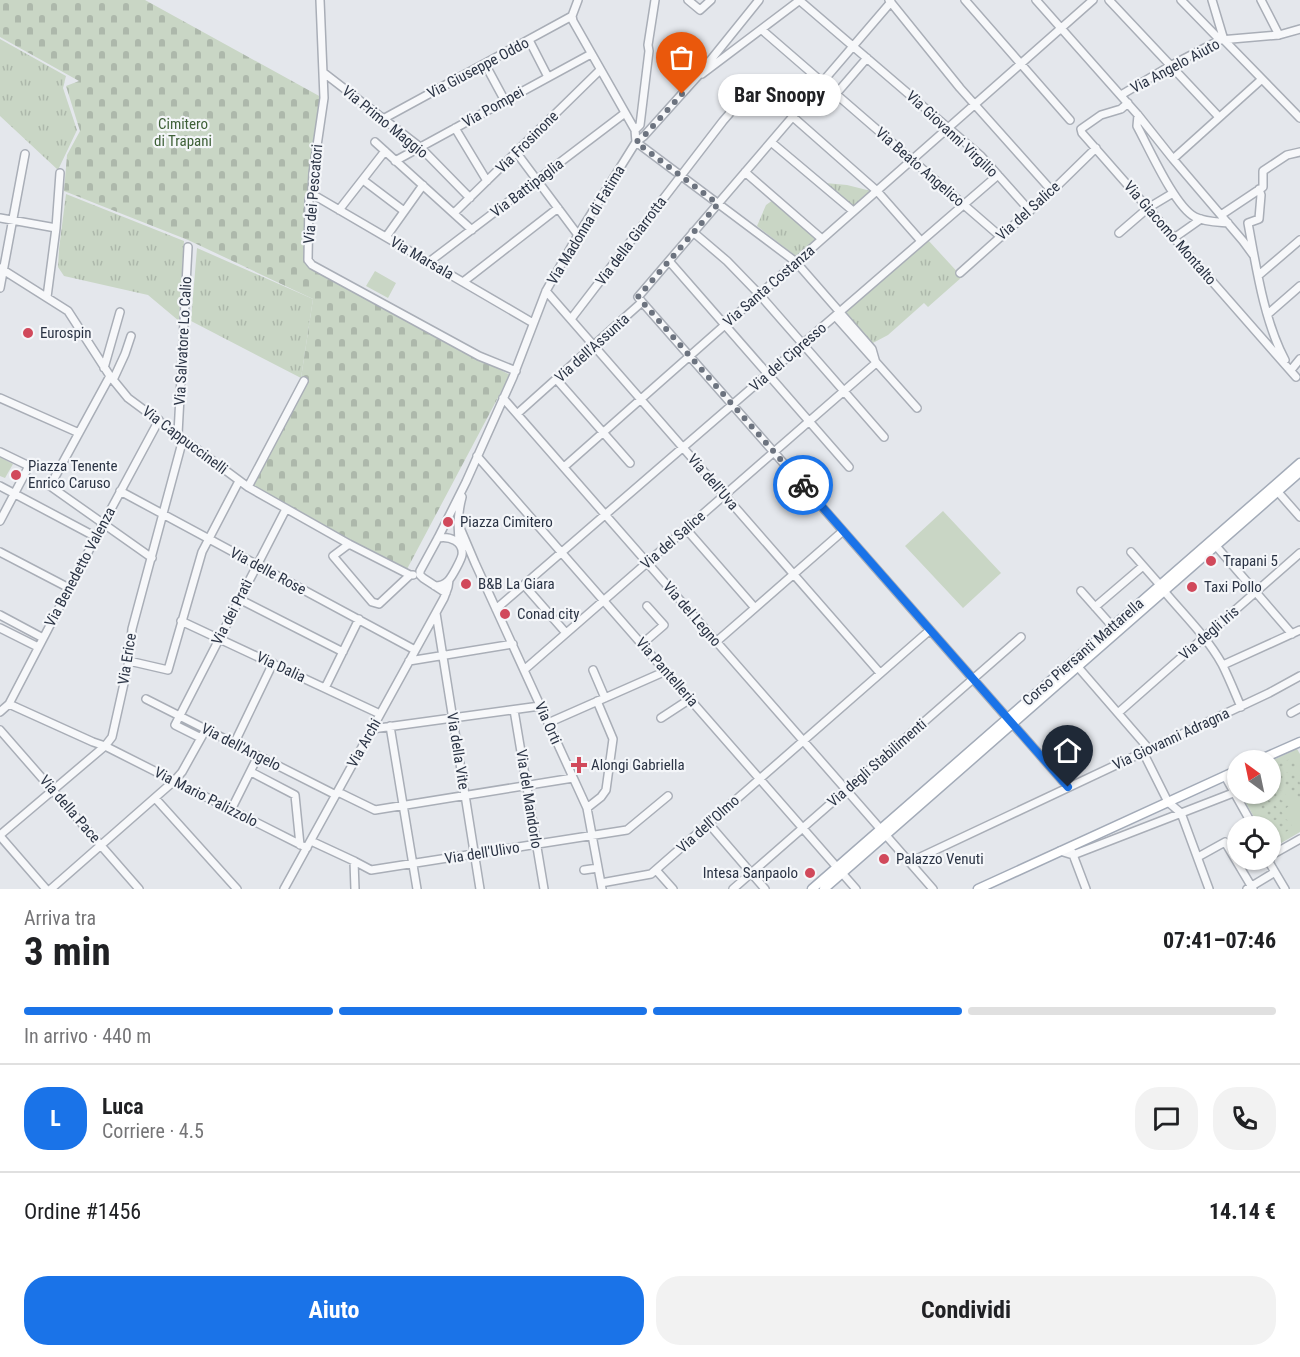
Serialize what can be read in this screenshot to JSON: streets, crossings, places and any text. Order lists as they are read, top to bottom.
{
  "streets": {
    "main road": ["Corso Piersanti Mattarella"],
    "street": [
      "Via Angelo Aiuto",
      "Via Giuseppe Oddo",
      "Via Pompei",
      "Via Primo Maggio",
      "Via Giovanni Virgilio",
      "Via Frosinone",
      "Via Beato Angelico",
      "Via Battipaglia",
      "Via dei Pescatori",
      "Via del Salice",
      "Via Madonna di Fatima",
      "Via Giacomo Montalto",
      "Via della Giarrotta",
      "Via Marsala",
      "Via Santa Costanza",
      "Via Salvatore Lo Calio",
      "Via dell'Assunta",
      "Via del Cipresso",
      "Via Cappuccinelli",
      "Via dell'Uva",
      "Via Benedetto Valenza",
      "Via delle Rose",
      "Via dei Prati",
      "Via del Legno",
      "Via degli Iris",
      "Via Erice",
      "Via Dalia",
      "Via Pantelleria",
      "Via Orti",
      "Via Giovanni Adragna",
      "Via Archi",
      "Via dell'Angelo",
      "Via della Vite",
      "Via degli Stabilimenti",
      "Via Mario Palizzolo",
      "Via del Mandorlo",
      "Via della Pace",
      "Via dell'Olmo",
      "Via dell'Ulivo"
    ]
  },
  "crossings": [
    ["Via Giuseppe Oddo", "Via Primo Maggio"],
    ["Via Pompei", "Via Primo Maggio"],
    ["Via Primo Maggio", "Via Frosinone"],
    ["Via Primo Maggio", "Via dei Pescatori"],
    ["Via Giovanni Virgilio", "Via del Salice"],
    ["Via Giovanni Virgilio", "Via Santa Costanza"],
    ["Via Giovanni Virgilio", "Via dell'Assunta"],
    ["Via Giovanni Virgilio", "Via del Cipresso"],
    ["Via Beato Angelico", "Via del Salice"],
    ["Via Beato Angelico", "Via Santa Costanza"],
    ["Via Beato Angelico", "Via dell'Assunta"],
    ["Via Beato Angelico", "Via del Cipresso"],
    ["Via Battipaglia", "Via Marsala"],
    ["Via dei Pescatori", "Via Madonna di Fatima"],
    ["Via dei Pescatori", "Via Marsala"],
    ["Via del Salice", "Via Giacomo Montalto"],
    ["Via del Salice", "Via dell'Uva"],
    ["Via del Salice", "Via del Legno"],
    ["Via del Salice", "Via Pantelleria"],
    ["Via del Salice", "Via Orti"],
    ["Via Madonna di Fatima", "Via Marsala"],
    ["Via Madonna di Fatima", "Via dell'Uva"],
    ["Via Madonna di Fatima", "Via del Legno"],
    ["Via Madonna di Fatima", "Via Pantelleria"],
    ["Via della Giarrotta", "Via dell'Uva"],
    ["Via Santa Costanza", "Via dell'Uva"],
    ["Via Santa Costanza", "Via del Legno"],
    ["Via Salvatore Lo Calio", "Via Cappuccinelli"],
    ["Via Salvatore Lo Calio", "Via Erice"],
    ["Via dell'Assunta", "Via dell'Uva"],
    ["Via dell'Assunta", "Via del Legno"],
    ["Via del Cipresso", "Via dell'Uva"],
    ["Via del Cipresso", "Via del Legno"],
    ["Via del Cipresso", "Via Pantelleria"],
    ["Via del Cipresso", "Via Orti"],
    ["Via Cappuccinelli", "Via Benedetto Valenza"],
    ["Via Cappuccinelli", "Via dei Prati"],
    ["Via Cappuccinelli", "Via Erice"],
    ["Via dell'Uva", "Via dell'Olmo"],
    ["Via Benedetto Valenza", "Via delle Rose"],
    ["Via Benedetto Valenza", "Via Mario Palizzolo"],
    ["Via delle Rose", "Via dei Prati"],
    ["Via delle Rose", "Via Erice"],
    ["Via delle Rose", "Via Archi"],
    ["Via dei Prati", "Via Dalia"],
    ["Via dei Prati", "Via dell'Angelo"],
    ["Via del Legno", "Corso Piersanti Mattarella"],
    ["Via del Legno", "Via Giovanni Adragna"],
    ["Via del Legno", "Via degli Stabilimenti"],
    ["Via del Legno", "Via dell'Olmo"],
    ["Corso Piersanti Mattarella", "Via Pantelleria"],
    ["Via Erice", "Via Mario Palizzolo"],
    ["Via Erice", "Via della Pace"],
    ["Via Dalia", "Via Archi"],
    ["Via Pantelleria", "Via degli Stabilimenti"],
    ["Via Pantelleria", "Via dell'Olmo"],
    ["Via Orti", "Via dell'Angelo"],
    ["Via Orti", "Via dell'Olmo"],
    ["Via Orti", "Via dell'Ulivo"],
    ["Via Archi", "Via dell'Angelo"],
    ["Via Archi", "Via della Vite"],
    ["Via Archi", "Via Mario Palizzolo"],
    ["Via dell'Angelo", "Via della Vite"],
    ["Via dell'Angelo", "Via del Mandorlo"],
    ["Via della Vite", "Via dell'Ulivo"],
    ["Via Mario Palizzolo", "Via dell'Ulivo"],
    ["Via del Mandorlo", "Via dell'Ulivo"]
  ],
  "parks": ["Cimitero di Trapani"],
  "places": {
    "other": [
      "Bar Snoopy",
      "Eurospin",
      "Piazza Tenente Enrico Caruso",
      "Piazza Cimitero",
      "Trapani 5",
      "B&B La Giara",
      "Taxi Pollo",
      "Conad city",
      "Palazzo Venuti",
      "Intesa Sanpaolo"
    ],
    "health": ["Alongi Gabriella"]
  },
  "north": "top left",
  "page": {
    "bubble": "Bar Snoopy",
    "heading": ["3 min", "Arriva tra", "07:41–07:46"],
    "panel": [
      "Luca",
      "Corriere · 4.5",
      "Ordine #1456",
      "14.14 €"
    ],
    "bar": "In arrivo · 440 m",
    "round": "L",
    "buttons": ["Aiuto", "Condividi"]
  }
}
